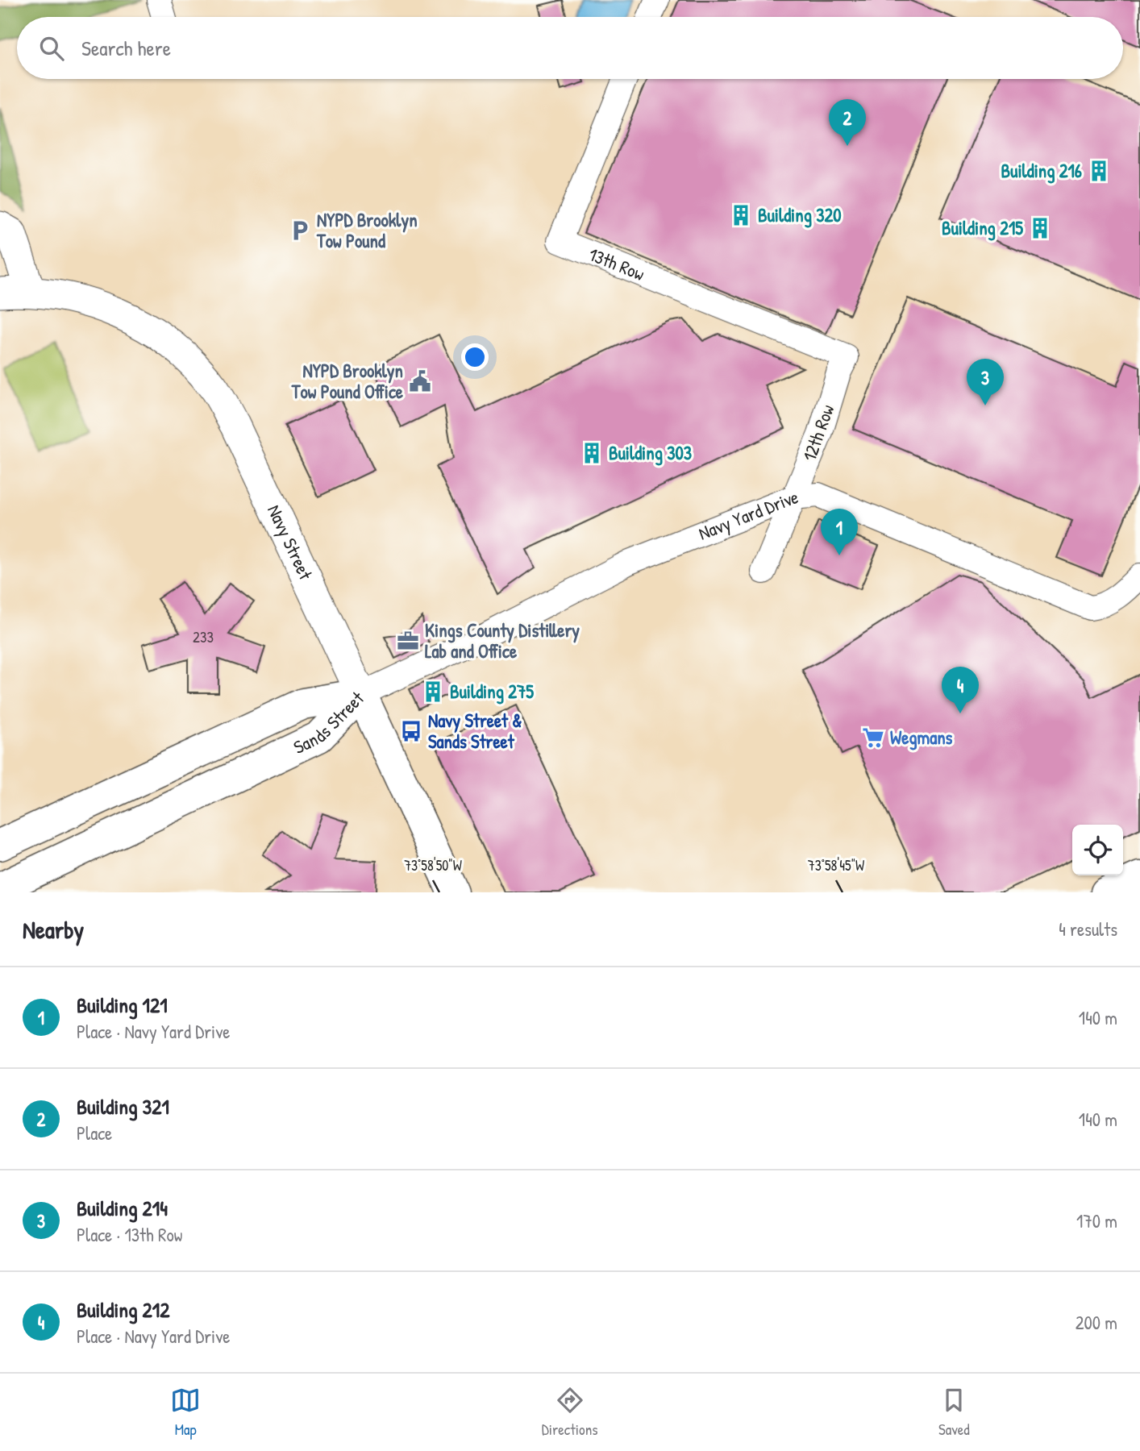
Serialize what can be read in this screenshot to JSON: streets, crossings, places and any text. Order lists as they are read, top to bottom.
{
  "streets": {
    "main road": ["Navy Street", "Sands Street"],
    "street": ["13th Row", "12th Row", "Navy Yard Drive"]
  },
  "crossings": [
    ["13th Row", "12th Row"],
    ["12th Row", "Navy Yard Drive"],
    ["Navy Yard Drive", "Navy Street"],
    ["Navy Yard Drive", "Sands Street"],
    ["Navy Street", "Sands Street"]
  ],
  "places": {
    "building": [
      "Building 216",
      "Building 320",
      "Building 215",
      "Building 303",
      "Building 275"
    ],
    "parking": ["NYPD Brooklyn Tow Pound"],
    "public building": ["NYPD Brooklyn Tow Pound Office"],
    "office": ["Kings County Distillery Lab and Office"],
    "bus stop": ["Navy Street & Sands Street"],
    "supermarket": ["Wegmans"]
  },
  "house_numbers": ["233"],
  "page": {
    "search": "Search here",
    "pins": [
      "2",
      "3",
      "1",
      "4"
    ],
    "heading": ["Nearby", "4 results"],
    "list": [
      {
        "mark": "1",
        "name": "Building 121",
        "note": "Place · Navy Yard Drive",
        "value": "140 m"
      },
      {
        "mark": "2",
        "name": "Building 321",
        "note": "Place",
        "value": "140 m"
      },
      {
        "mark": "3",
        "name": "Building 214",
        "note": "Place · 13th Row",
        "value": "170 m"
      },
      {
        "mark": "4",
        "name": "Building 212",
        "note": "Place · Navy Yard Drive",
        "value": "200 m"
      }
    ],
    "nav": ["Map", "Directions", "Saved"]
  },
  "coordinates": ["73°58'50\"W", "73°58'45\"W"]
}
